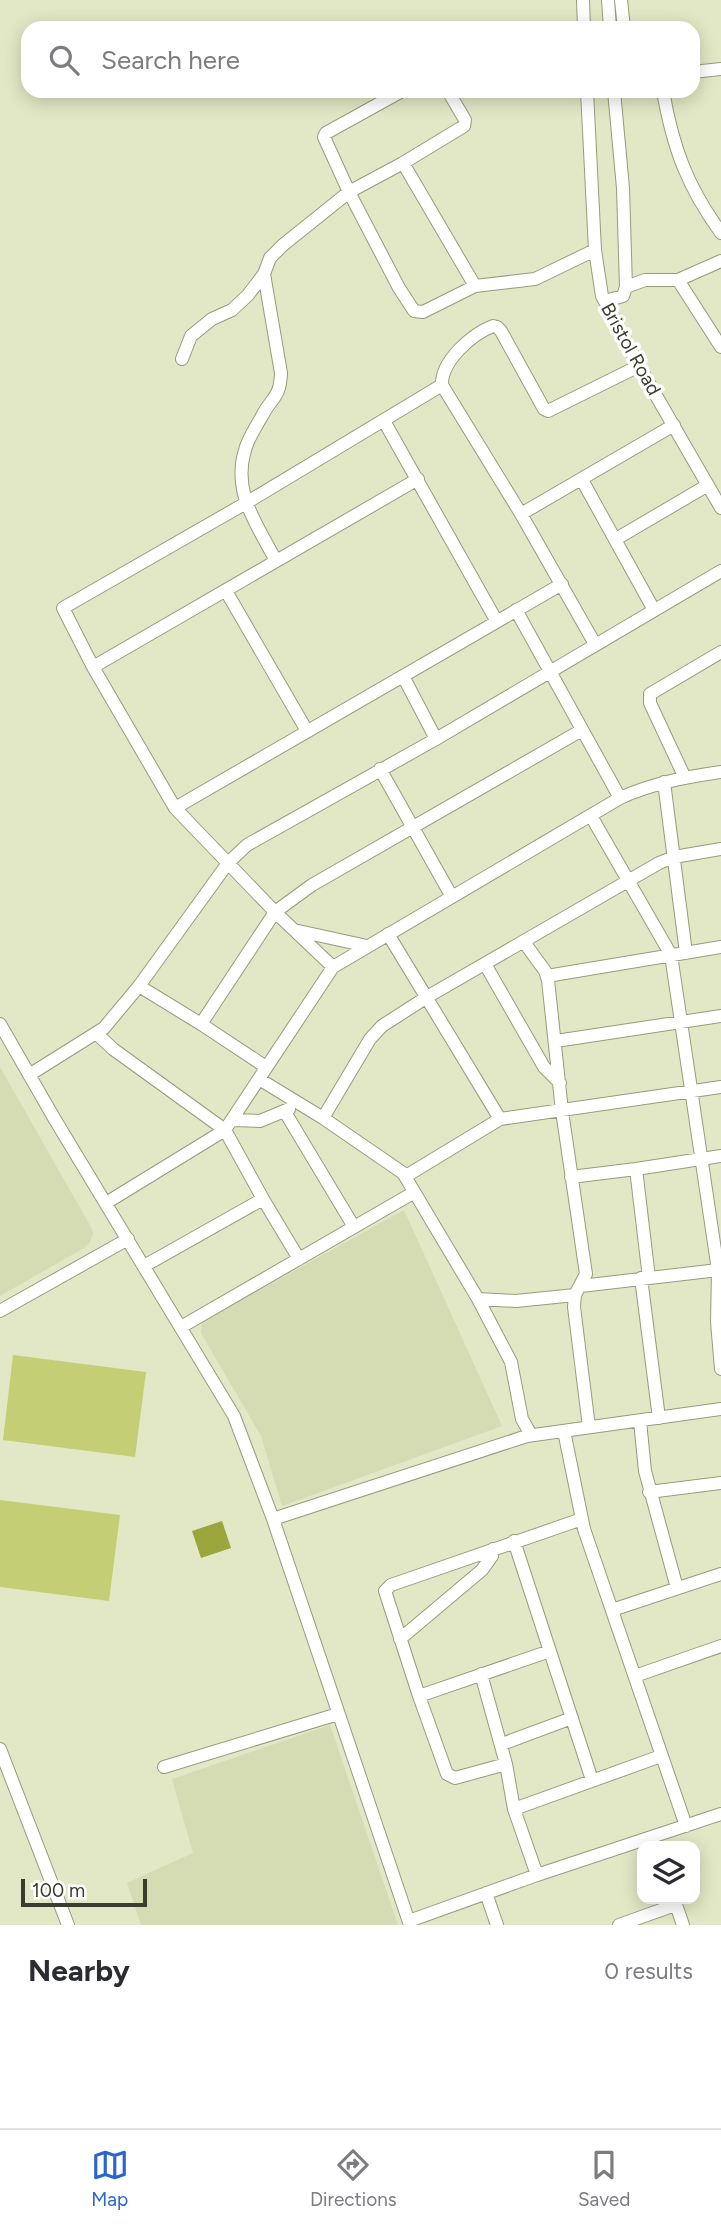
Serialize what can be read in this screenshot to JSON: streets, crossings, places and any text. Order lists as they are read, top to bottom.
{
  "streets": {
    "street": ["Bristol Road"]
  },
  "scale_bar": "100 m",
  "page": {
    "search": "Search here",
    "scale": "100 m",
    "heading": ["Nearby", "0 results"],
    "nav": ["Map", "Directions", "Saved"]
  }
}
